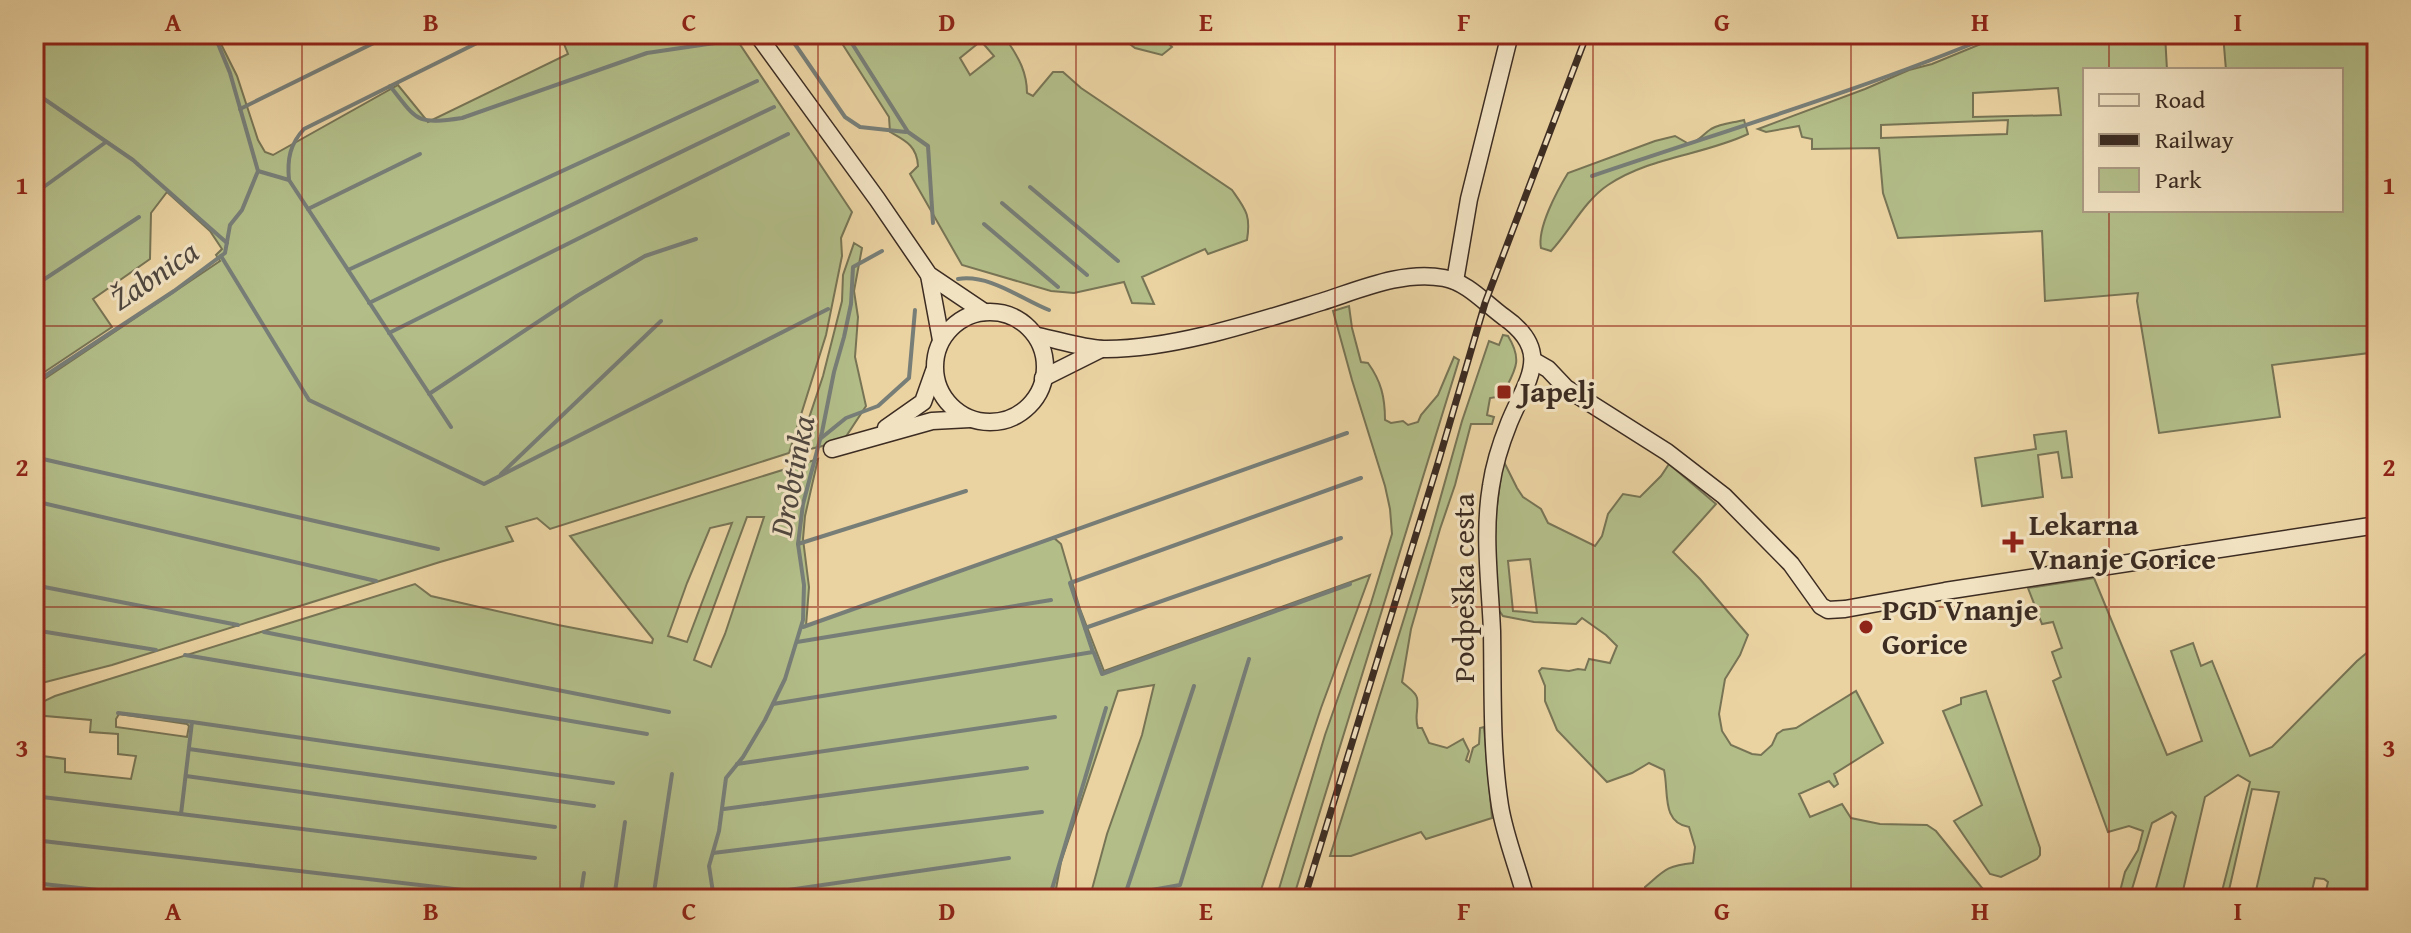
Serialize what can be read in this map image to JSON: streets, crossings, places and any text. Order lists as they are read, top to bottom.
{
  "streets": {
    "main road": ["Podpeška cesta"]
  },
  "water": ["Žabnica", "Drobtinka"],
  "places": {
    "transit": ["Japelj"],
    "health": ["Lekarna Vnanje Gorice"],
    "other": ["PGD Vnanje Gorice"]
  },
  "legend": ["Road", "Railway", "Park"],
  "grid": {
    "columns": [
      "A",
      "B",
      "C",
      "D",
      "E",
      "F",
      "G",
      "H",
      "I"
    ],
    "rows": ["1", "2", "3"]
  }
}
